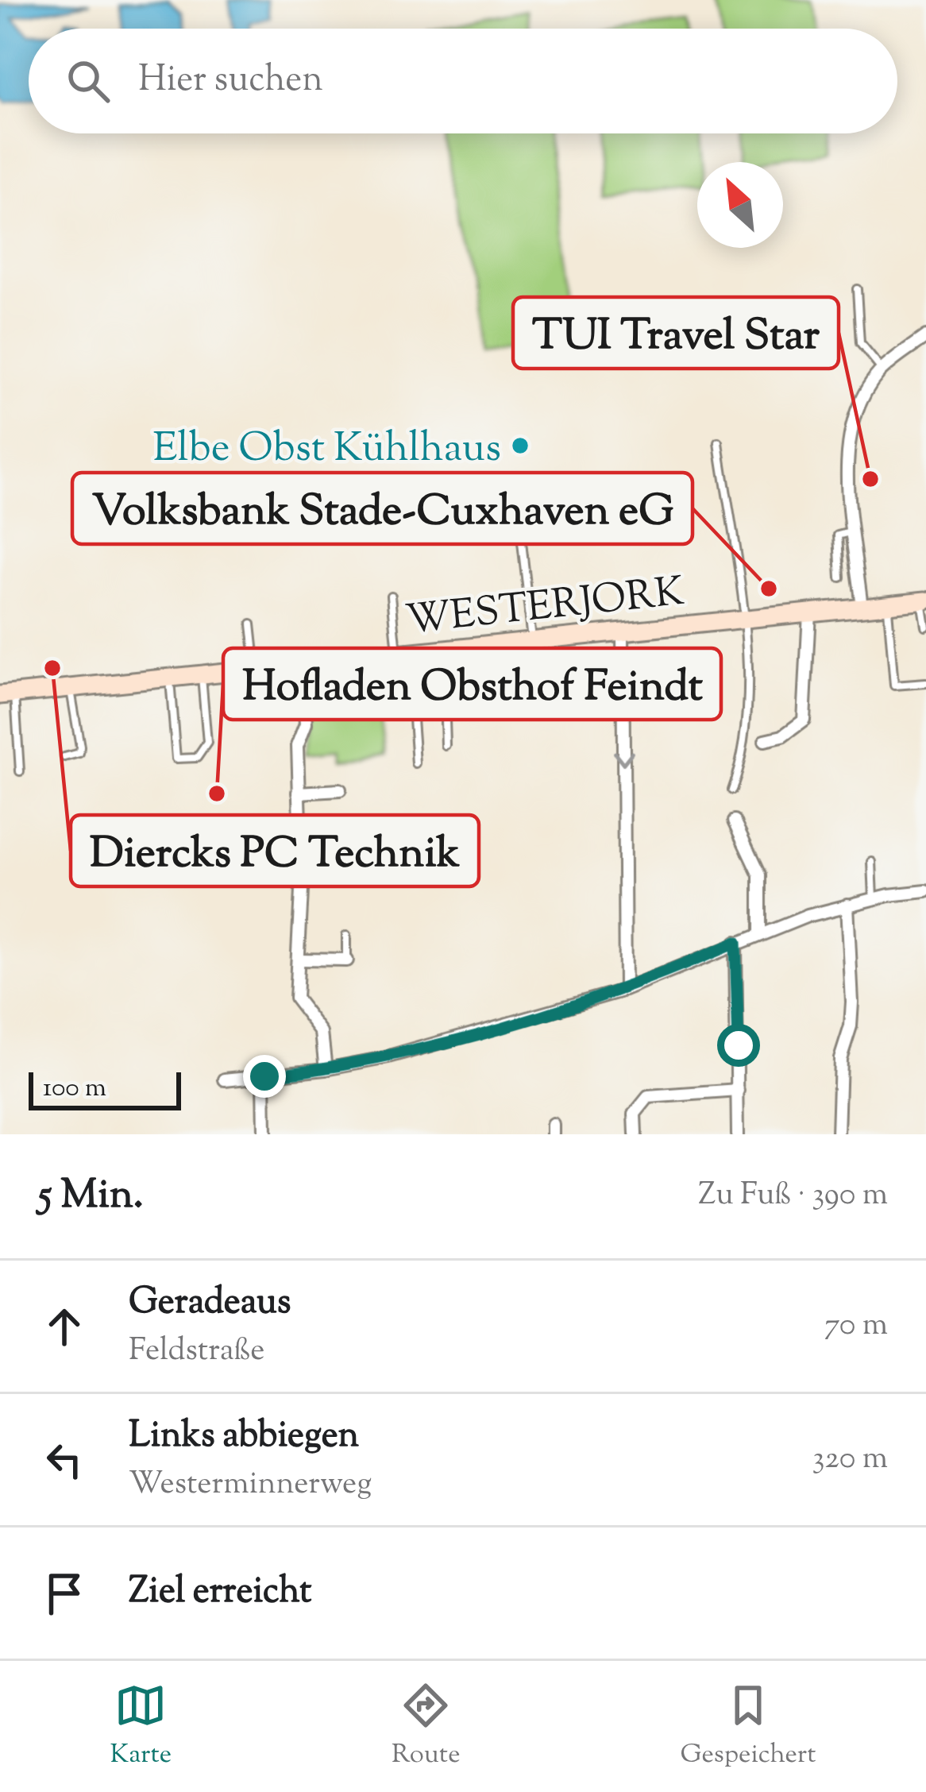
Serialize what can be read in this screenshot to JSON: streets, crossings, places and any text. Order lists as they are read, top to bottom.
{
  "streets": {
    "main road": ["WESTERJORK"]
  },
  "places": [
    "Elbe Obst Kühlhaus",
    "TUI Travel Star",
    "Volksbank Stade-Cuxhaven eG",
    "Diercks PC Technik",
    "Hofladen Obsthof Feindt"
  ],
  "scale_bar": "100 m",
  "north": "top left",
  "page": {
    "search": "Hier suchen",
    "scale": "100 m",
    "heading": ["5 Min.", "Zu Fuß · 390 m"],
    "list": [
      ["Geradeaus", "Feldstraße", "70 m"],
      ["Links abbiegen", "Westerminnerweg", "320 m"],
      "Ziel erreicht"
    ],
    "nav": ["Karte", "Route", "Gespeichert"]
  }
}
